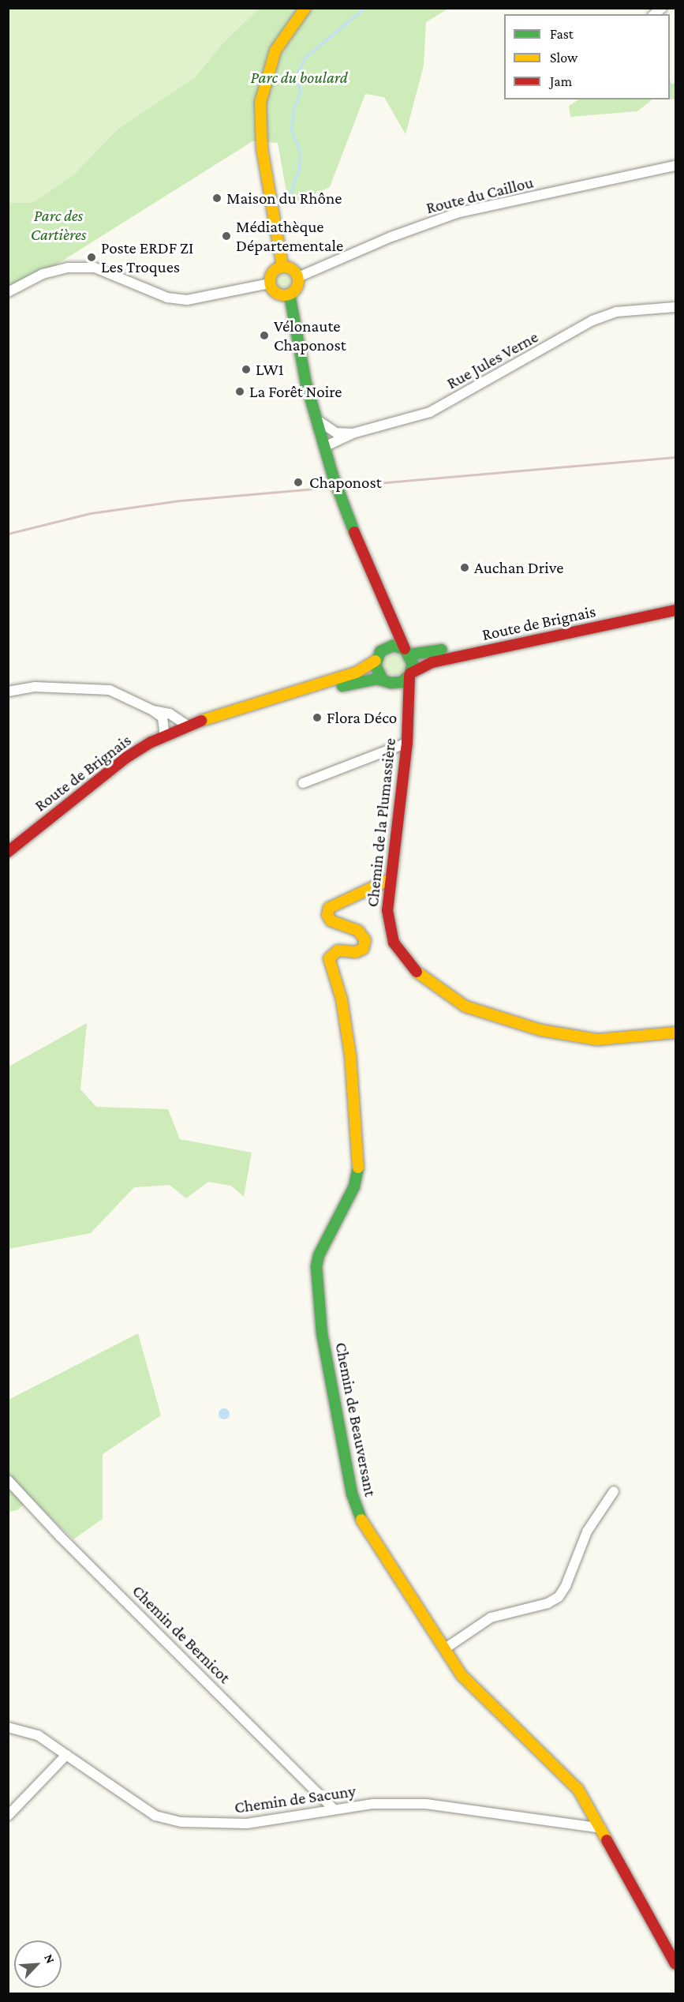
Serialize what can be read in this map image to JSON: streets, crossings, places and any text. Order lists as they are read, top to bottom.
{
  "streets": {
    "main road": ["Route de Brignais", "Chemin de la Plumassière", "Chemin de Beauversant"],
    "street": [
      "Route du Caillou",
      "Rue Jules Verne",
      "Chemin de Bernicot",
      "Chemin de Sacuny"
    ]
  },
  "crossings": [
    ["Route de Brignais", "Chemin de la Plumassière"],
    ["Chemin de la Plumassière", "Chemin de Beauversant"],
    ["Chemin de Beauversant", "Chemin de Sacuny"],
    ["Chemin de Bernicot", "Chemin de Sacuny"]
  ],
  "parks": ["Parc du boulard", "Parc des Cartières"],
  "places": [
    "Maison du Rhône",
    "Médiathèque Départementale",
    "Poste ERDF ZI Les Troques",
    "Vélonaute Chaponost",
    "LW1",
    "La Forêt Noire",
    "Chaponost",
    "Auchan Drive",
    "Flora Déco"
  ],
  "legend": ["Fast", "Slow", "Jam"],
  "north": "top right"
}
